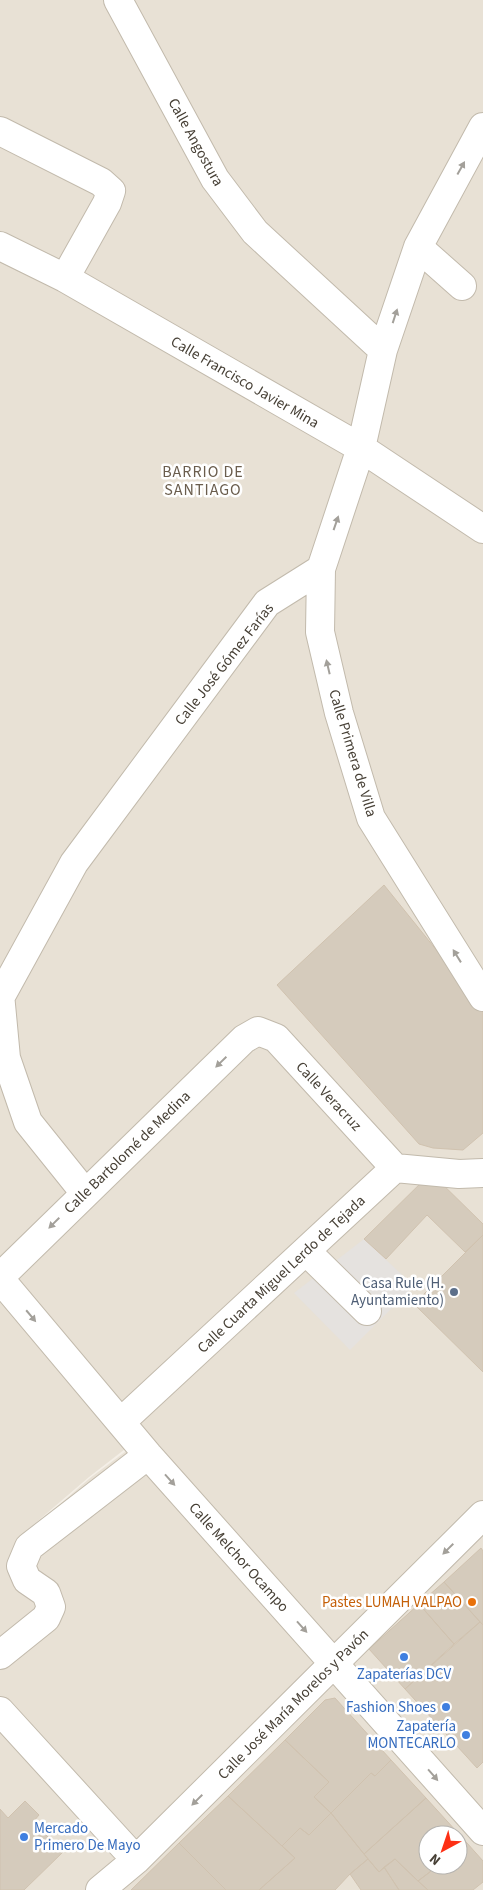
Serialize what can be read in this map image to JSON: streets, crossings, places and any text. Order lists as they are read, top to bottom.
{
  "streets": {
    "street": [
      "Calle Angostura",
      "Calle Francisco Javier Mina",
      "Calle José Gómez Farías",
      "Calle Primera de Villa",
      "Calle Veracruz",
      "Calle Bartolomé de Medina",
      "Calle Cuarta Miguel Lerdo de Tejada",
      "Calle Melchor Ocampo",
      "Calle José María Morelos y Pavón"
    ]
  },
  "crossings": [
    ["Calle José Gómez Farías", "Calle Primera de Villa"],
    ["Calle Veracruz", "Calle Bartolomé de Medina"],
    ["Calle Veracruz", "Calle Cuarta Miguel Lerdo de Tejada"],
    ["Calle Bartolomé de Medina", "Calle Melchor Ocampo"],
    ["Calle Cuarta Miguel Lerdo de Tejada", "Calle Melchor Ocampo"],
    ["Calle Melchor Ocampo", "Calle José María Morelos y Pavón"]
  ],
  "one_way": [
    "Calle Primera de Villa",
    "Calle Bartolomé de Medina",
    "Calle Melchor Ocampo",
    "Calle José María Morelos y Pavón"
  ],
  "districts": ["BARRIO DE SANTIAGO"],
  "places": [
    "Casa Rule (H. Ayuntamiento)",
    "Pastes LUMAH VALPAO",
    "Zapaterías DCV",
    "Fashion Shoes",
    "Zapatería MONTECARLO",
    "Mercado Primero De Mayo"
  ],
  "north": "bottom left"
}
